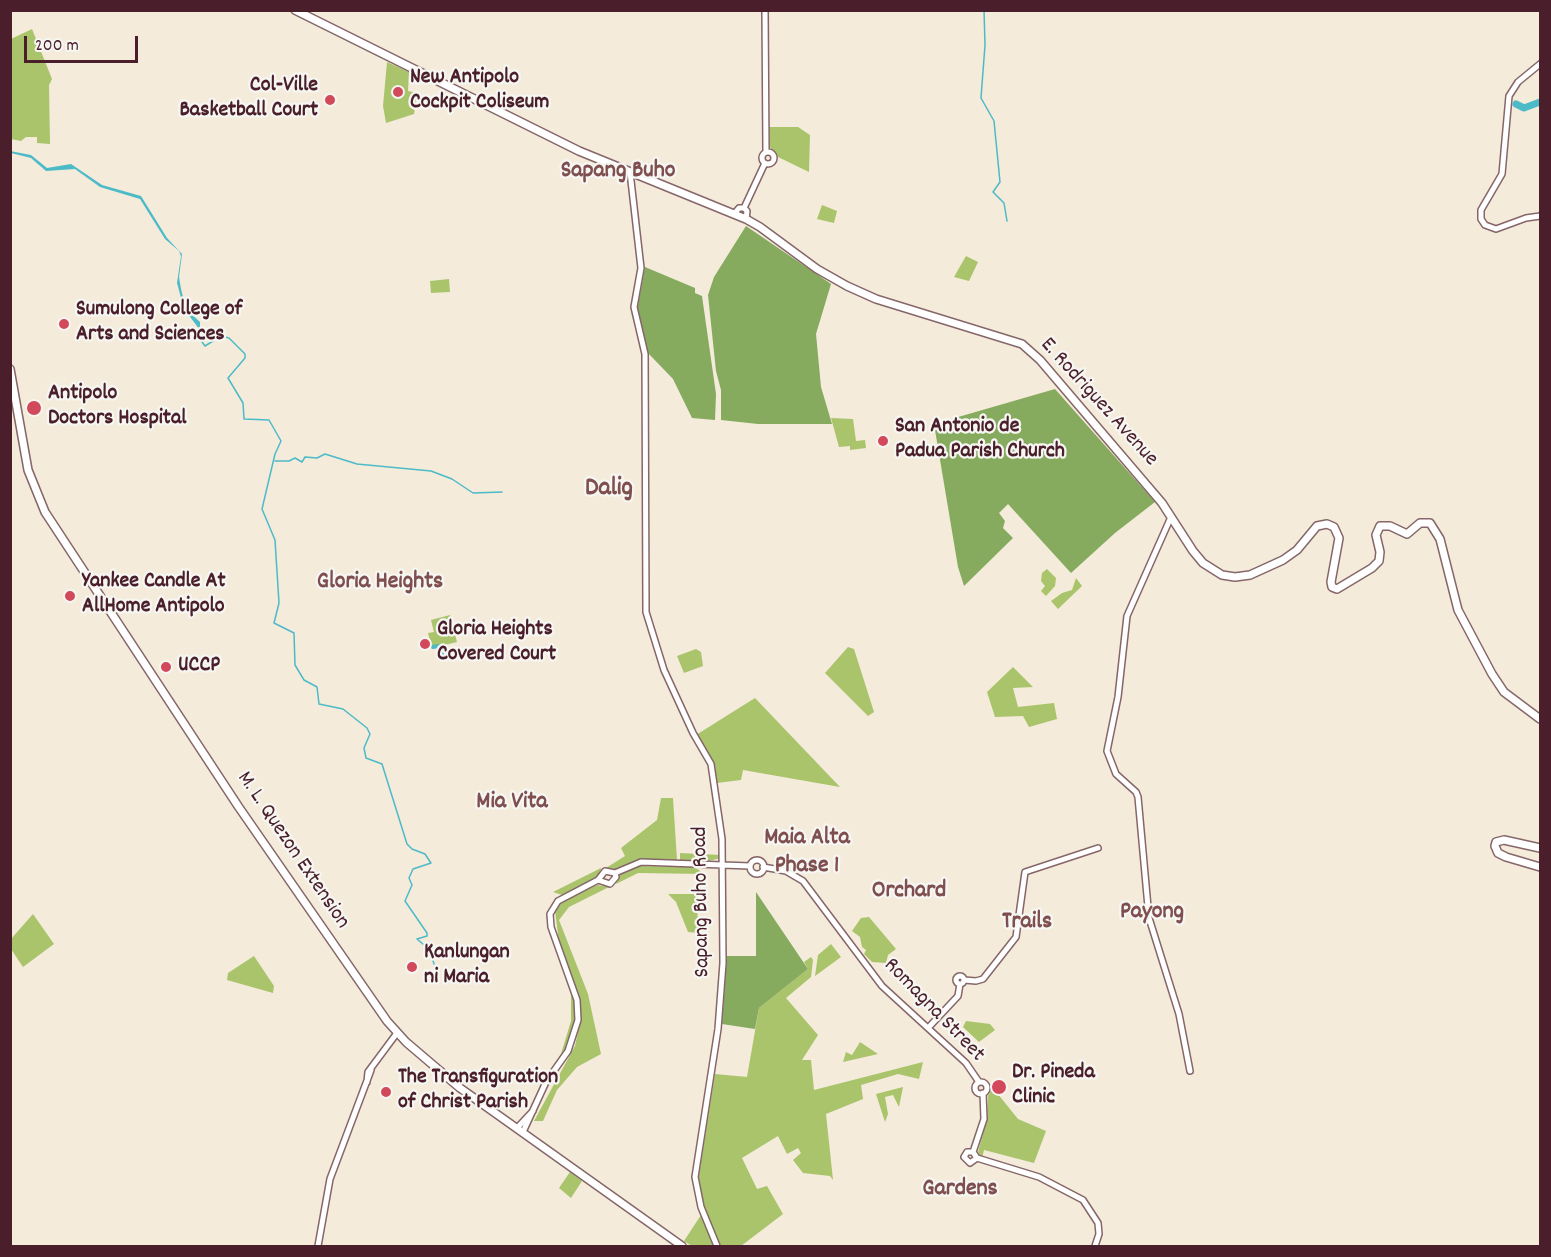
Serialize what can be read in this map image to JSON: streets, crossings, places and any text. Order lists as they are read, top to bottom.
{
  "streets": {
    "main road": ["E. Rodriguez Avenue", "M. L. Quezon Extension"],
    "street": ["Sapang Buho Road", "Romagna Street"]
  },
  "crossings": [
    ["E. Rodriguez Avenue", "Sapang Buho Road"]
  ],
  "districts": [
    "Sapang Buho",
    "Dalig",
    "Gloria Heights",
    "Mia Vita",
    "Maia Alta Phase 1",
    "Orchard",
    "Payong",
    "Trails",
    "Gardens"
  ],
  "places": [
    "New Antipolo Cockpit Coliseum",
    "Col-Ville Basketball Court",
    "Sumulong College of Arts and Sciences",
    "Antipolo Doctors Hospital",
    "San Antonio de Padua Parish Church",
    "Yankee Candle At AllHome Antipolo",
    "Gloria Heights Covered Court",
    "UCCP",
    "Kanlungan ni Maria",
    "Dr. Pineda Clinic",
    "The Transfiguration of Christ Parish"
  ],
  "scale_bar": "200 m"
}
